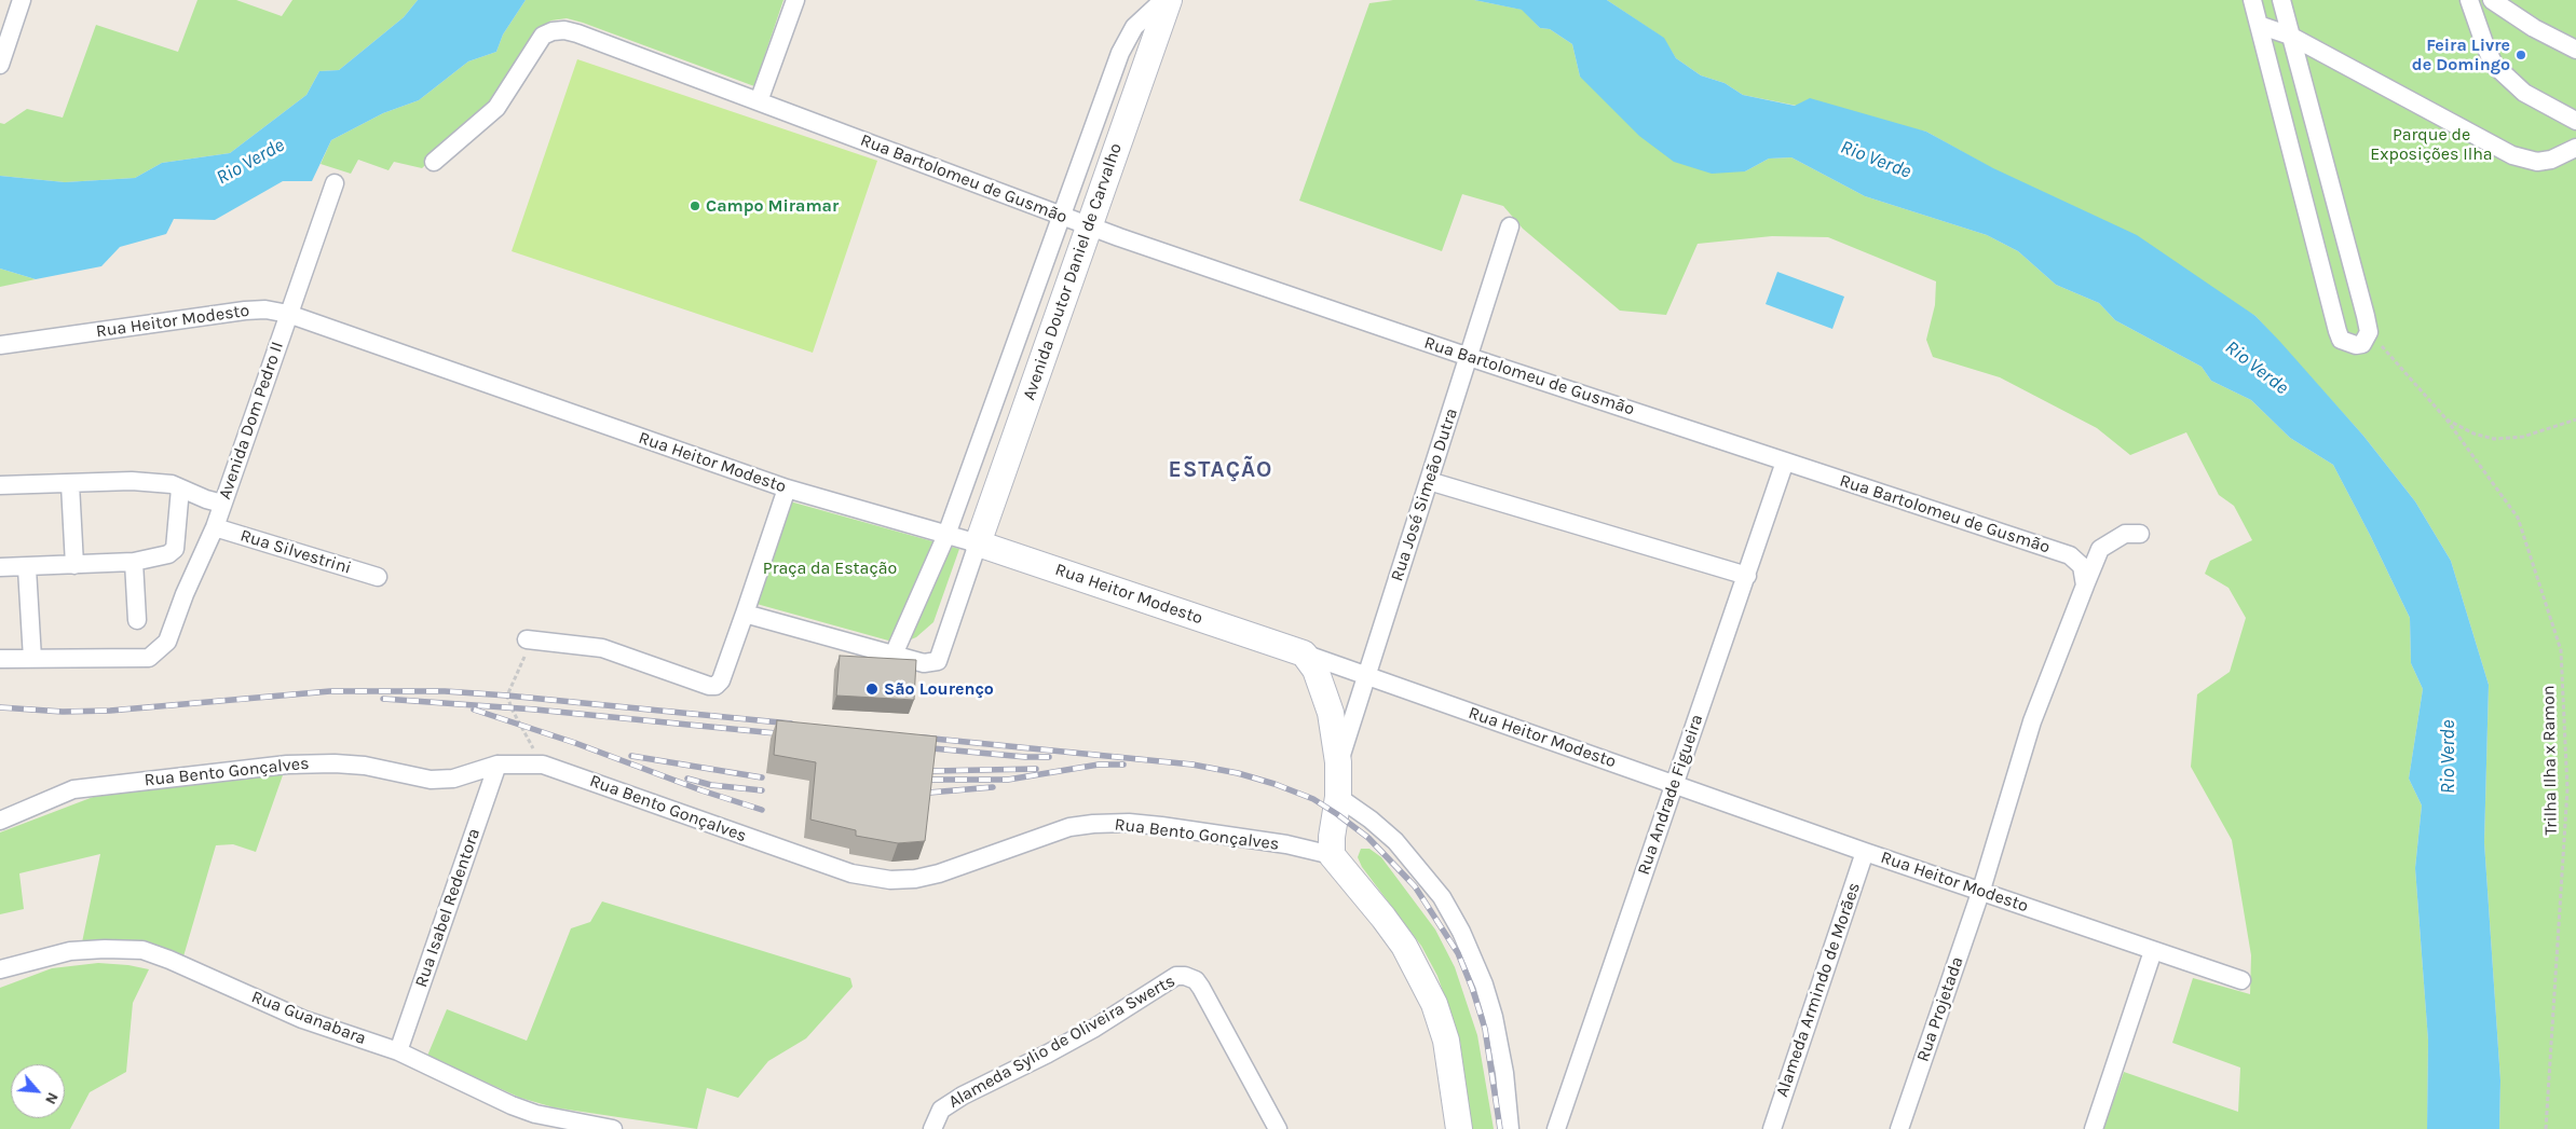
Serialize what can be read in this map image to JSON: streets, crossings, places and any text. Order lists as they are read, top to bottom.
{
  "streets": {
    "main road": ["Avenida Doutor Daniel de Carvalho", "Rua Heitor Modesto", "Rua José Simeão Dutra"],
    "street": [
      "Rua Bartolomeu de Gusmão",
      "Avenida Dom Pedro II",
      "Rua Silvestrini",
      "Rua Bento Gonçalves",
      "Rua Andrade Figueira",
      "Rua Isabel Redentora",
      "Alameda Armindo de Morães",
      "Rua Projetada",
      "Rua Guanabara",
      "Alameda Sylio de Oliveira Swerts"
    ],
    "path": ["Trilha Ilha x Ramon"]
  },
  "crossings": [
    ["Rua Bartolomeu de Gusmão", "Avenida Doutor Daniel de Carvalho"],
    ["Rua Bartolomeu de Gusmão", "Rua José Simeão Dutra"],
    ["Rua Bartolomeu de Gusmão", "Rua Andrade Figueira"],
    ["Avenida Doutor Daniel de Carvalho", "Rua Heitor Modesto"],
    ["Rua Heitor Modesto", "Avenida Dom Pedro II"],
    ["Rua Heitor Modesto", "Rua José Simeão Dutra"],
    ["Rua Heitor Modesto", "Rua Andrade Figueira"],
    ["Rua Heitor Modesto", "Alameda Armindo de Morães"],
    ["Rua Heitor Modesto", "Rua Projetada"],
    ["Avenida Dom Pedro II", "Rua Silvestrini"],
    ["Rua José Simeão Dutra", "Rua Bento Gonçalves"],
    ["Rua Bento Gonçalves", "Rua Isabel Redentora"],
    ["Rua Isabel Redentora", "Rua Guanabara"]
  ],
  "districts": ["ESTAÇÃO"],
  "water": ["Rio Verde"],
  "parks": ["Parque de Exposições Ilha", "Praça da Estação"],
  "places": ["Feira Livre de Domingo", "Campo Miramar", "São Lourenço"],
  "north": "bottom right"
}
